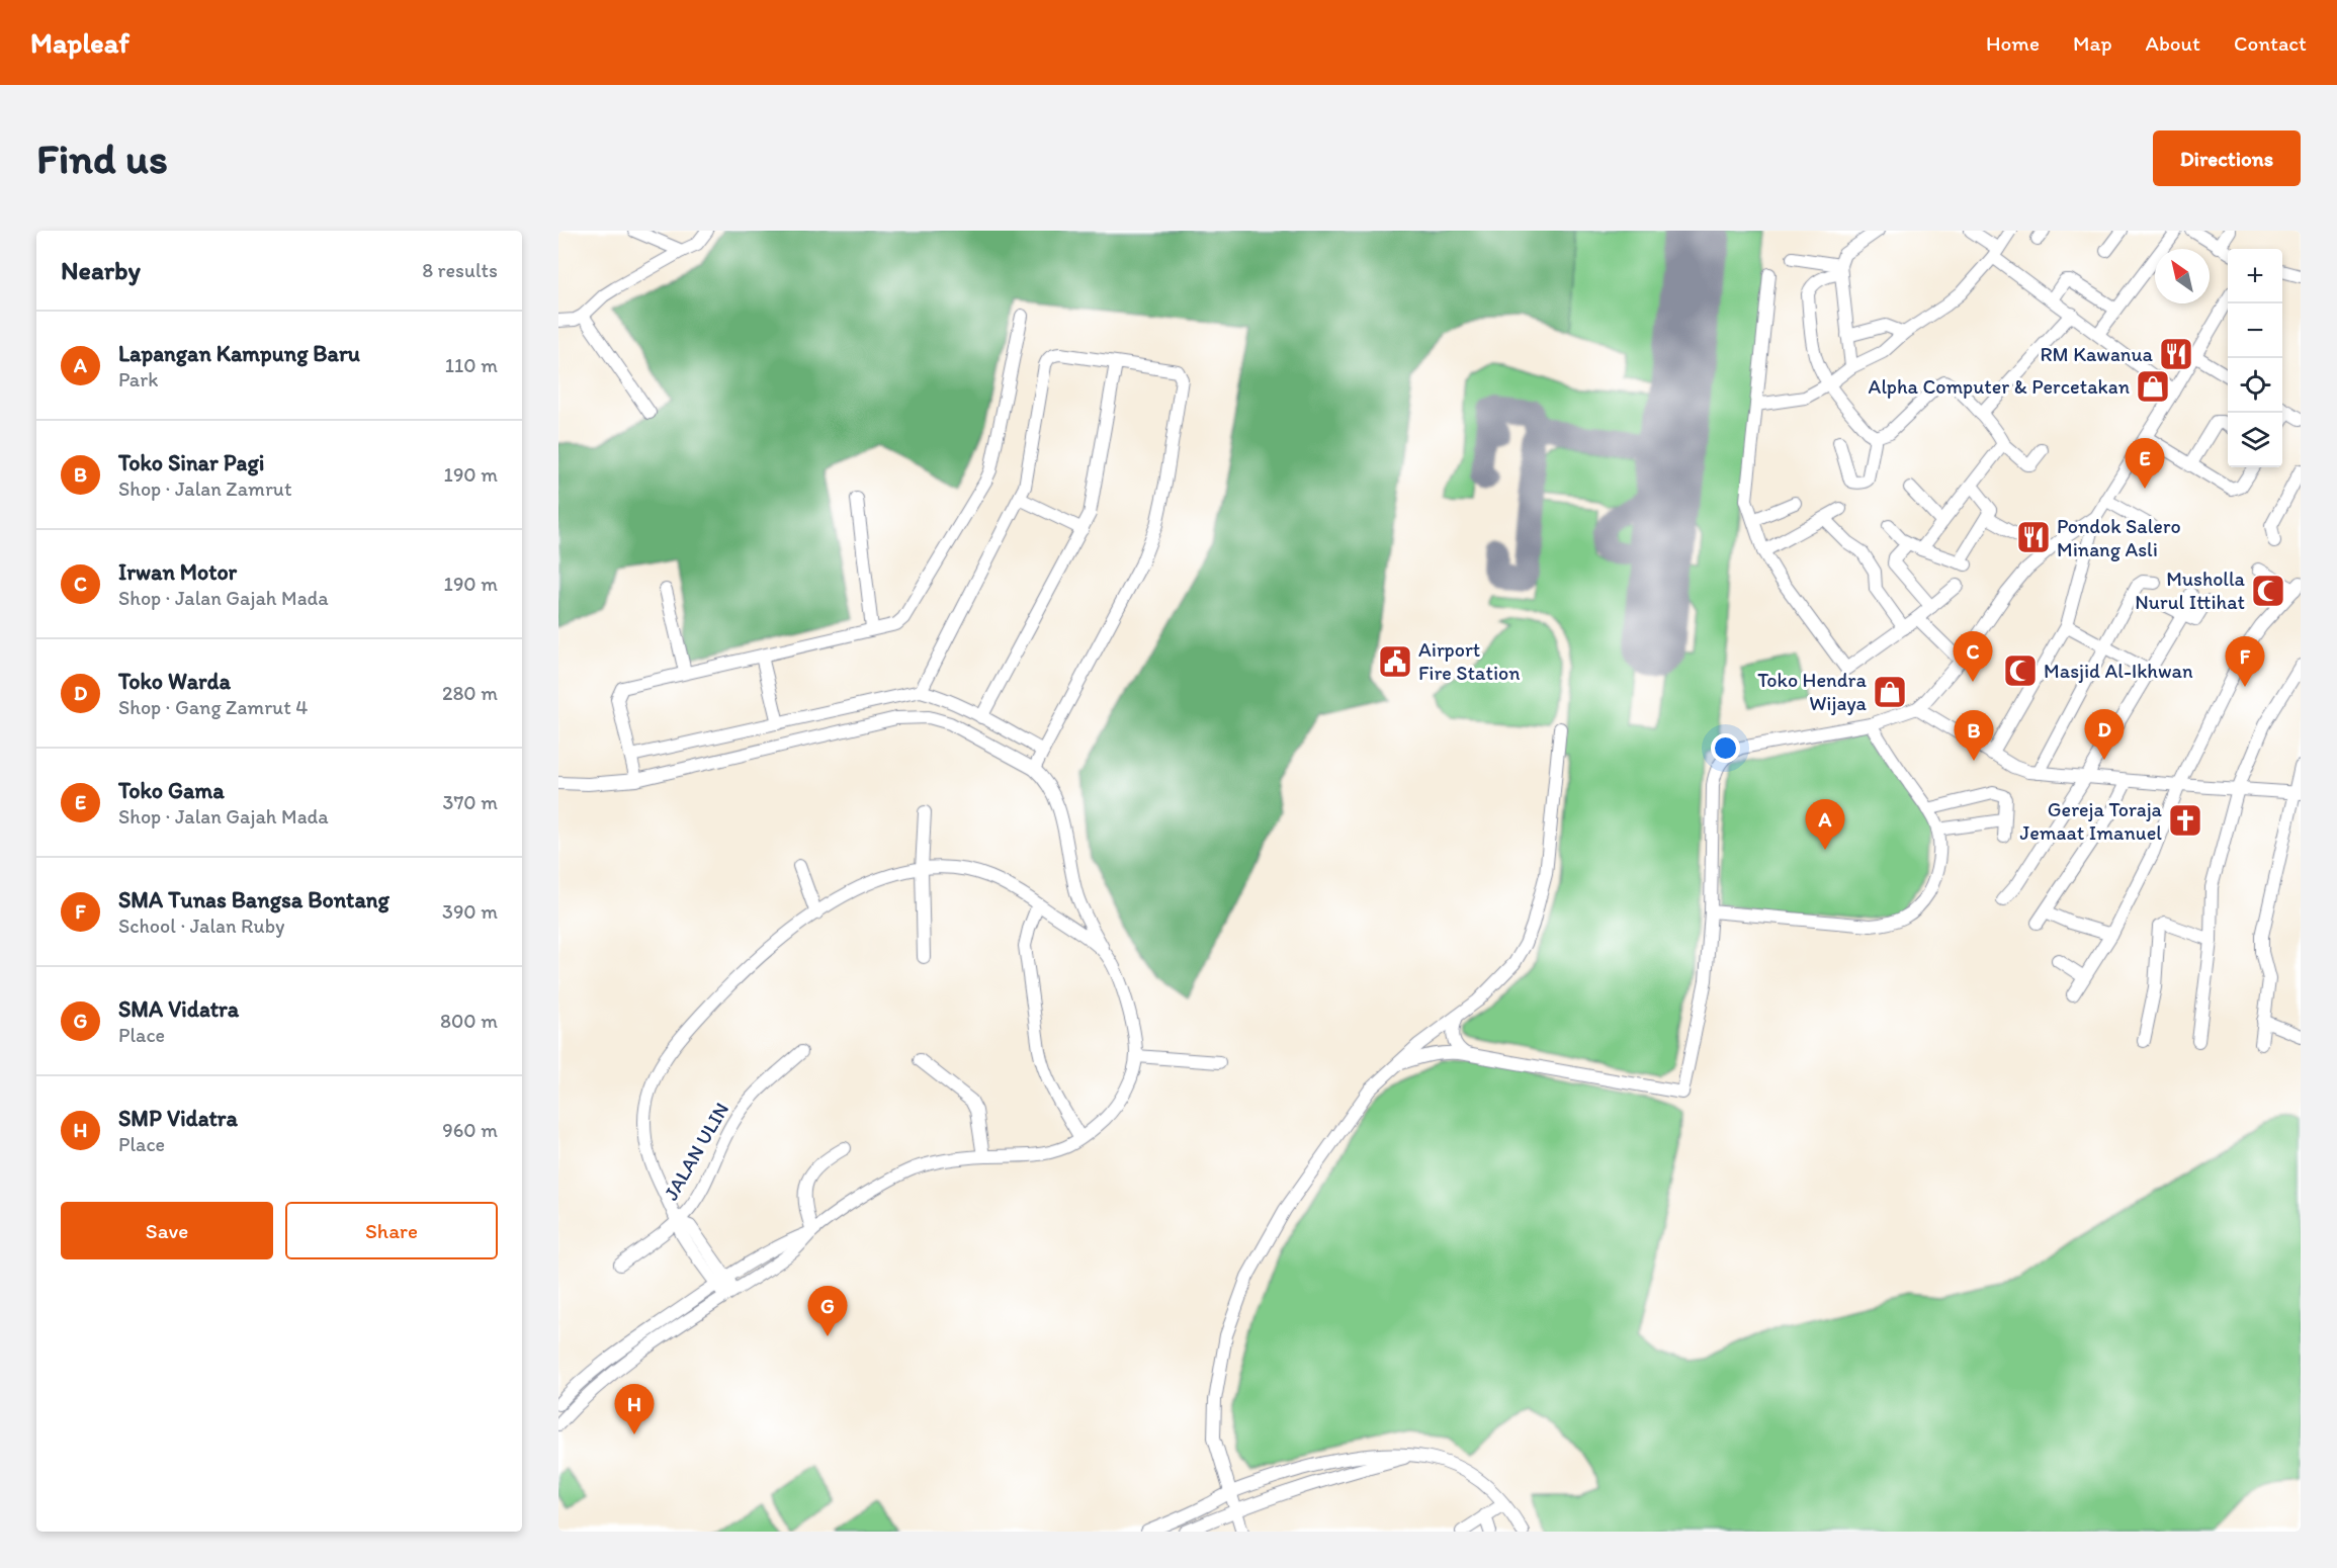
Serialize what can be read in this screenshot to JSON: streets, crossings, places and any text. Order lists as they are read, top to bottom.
{
  "streets": {
    "street": ["JALAN ULIN"]
  },
  "places": {
    "restaurant": ["RM Kawanua", "Pondok Salero Minang Asli"],
    "shop": ["Alpha Computer & Percetakan", "Toko Hendra Wijaya"],
    "mosque": ["Musholla Nurul Ittihat", "Masjid Al-Ikhwan"],
    "public building": ["Airport Fire Station"],
    "church": ["Gereja Toraja Jemaat Imanuel"]
  },
  "north": "top left",
  "page": {
    "header": "Mapleaf",
    "nav": [
      "Home",
      "Map",
      "About",
      "Contact"
    ],
    "buttons": [
      "Directions",
      ["Save", "Share"]
    ],
    "title": "Find us",
    "heading": ["Nearby", "8 results"],
    "map_buttons": ["+", "−"],
    "list": [
      {
        "mark": "A",
        "name": "Lapangan Kampung Baru",
        "note": "Park",
        "value": "110 m"
      },
      {
        "mark": "B",
        "name": "Toko Sinar Pagi",
        "note": "Shop · Jalan Zamrut",
        "value": "190 m"
      },
      {
        "mark": "C",
        "name": "Irwan Motor",
        "note": "Shop · Jalan Gajah Mada",
        "value": "190 m"
      },
      {
        "mark": "D",
        "name": "Toko Warda",
        "note": "Shop · Gang Zamrut 4",
        "value": "280 m"
      },
      {
        "mark": "E",
        "name": "Toko Gama",
        "note": "Shop · Jalan Gajah Mada",
        "value": "370 m"
      },
      {
        "mark": "F",
        "name": "SMA Tunas Bangsa Bontang",
        "note": "School · Jalan Ruby",
        "value": "390 m"
      },
      {
        "mark": "G",
        "name": "SMA Vidatra",
        "note": "Place",
        "value": "800 m"
      },
      {
        "mark": "H",
        "name": "SMP Vidatra",
        "note": "Place",
        "value": "960 m"
      }
    ],
    "pins": [
      "E",
      "C",
      "F",
      "D",
      "B",
      "A",
      "G",
      "H"
    ]
  }
}
